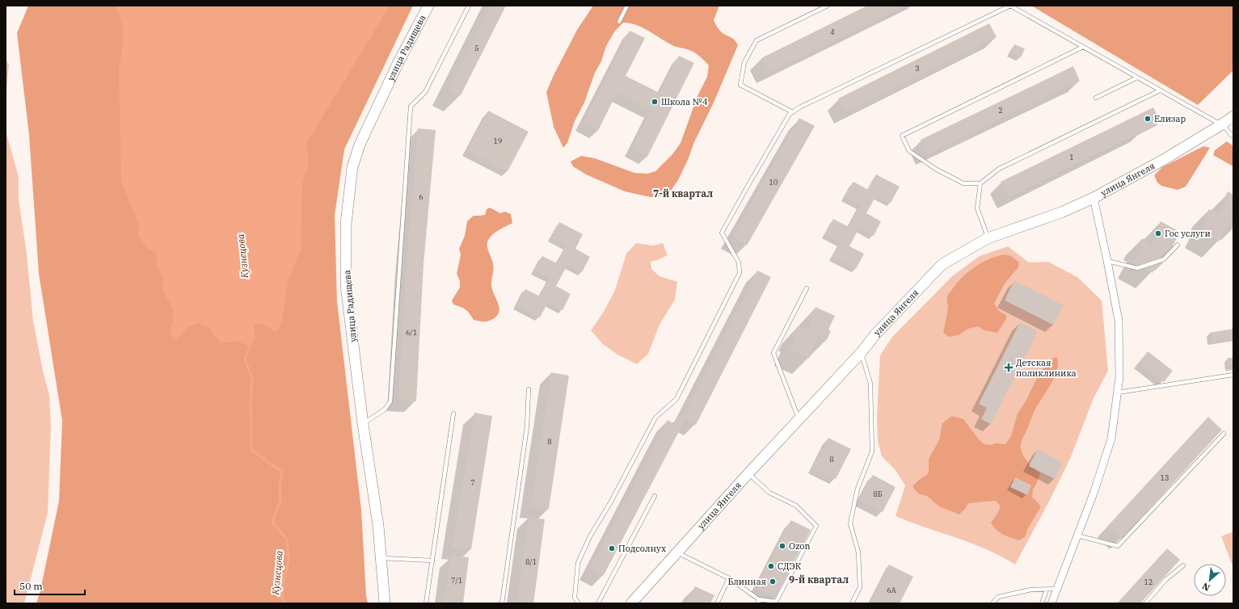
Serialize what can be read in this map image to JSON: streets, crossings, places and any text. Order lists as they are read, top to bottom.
{
  "streets": {
    "street": ["улица Радищева", "улица Янгеля"]
  },
  "districts": ["7-й квартал", "9-й квартал"],
  "water": ["Кузнецова"],
  "places": {
    "other": [
      "Школа №4",
      "Елизар",
      "Гос услуги",
      "Ozon",
      "Подсолнух",
      "СДЭК",
      "Блинная"
    ],
    "health": ["Детская поликлиника"]
  },
  "house_numbers": [
    "4",
    "5",
    "3",
    "2",
    "19",
    "1",
    "10",
    "6",
    "6/1",
    "8",
    "8",
    "13",
    "7",
    "8Б",
    "8/1",
    "7/1",
    "12",
    "6А"
  ],
  "scale_bar": "50 m",
  "north": "bottom left"
}
